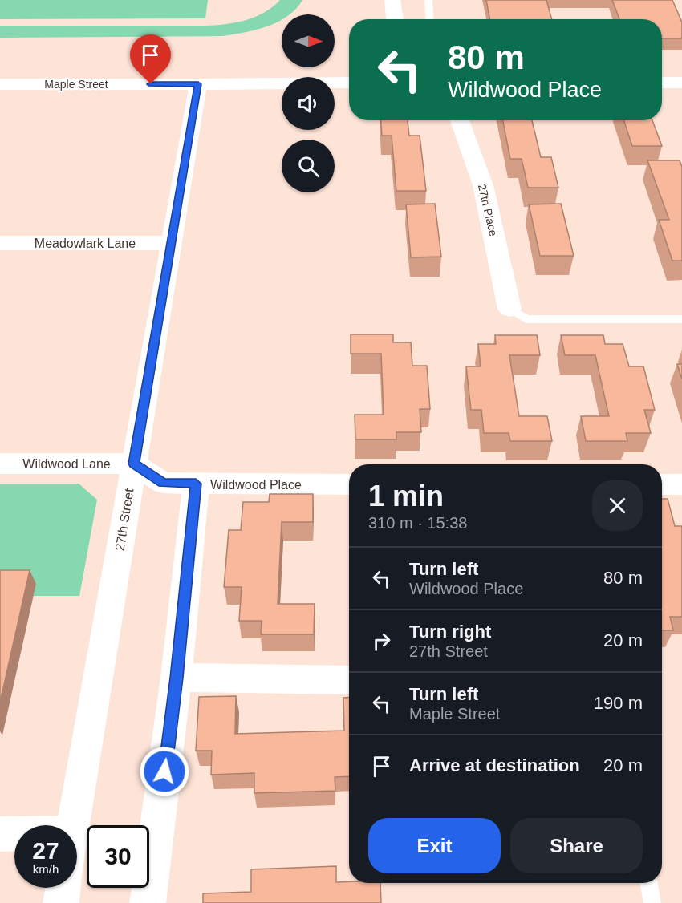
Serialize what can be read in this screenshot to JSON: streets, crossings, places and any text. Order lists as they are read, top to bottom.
{
  "streets": {
    "street": [
      "Maple Street",
      "27th Place",
      "Meadowlark Lane",
      "Wildwood Lane",
      "Wildwood Place",
      "27th Street"
    ]
  },
  "crossings": [
    ["Maple Street", "27th Street"],
    ["Meadowlark Lane", "27th Street"],
    ["Wildwood Lane", "Wildwood Place"],
    ["Wildwood Lane", "27th Street"],
    ["Wildwood Place", "27th Street"]
  ],
  "north": "right",
  "page": {
    "turn": ["80 m", "Wildwood Place"],
    "heading": ["1 min", "310 m · 15:38"],
    "list": [
      {
        "name": "Turn left",
        "note": "Wildwood Place",
        "value": "80 m"
      },
      {
        "name": "Turn right",
        "note": "27th Street",
        "value": "20 m"
      },
      {
        "name": "Turn left",
        "note": "Maple Street",
        "value": "190 m"
      },
      {
        "name": "Arrive at destination",
        "value": "20 m"
      }
    ],
    "buttons": ["Exit", "Share"],
    "speed": "27 km/h",
    "limit": "30"
  }
}
